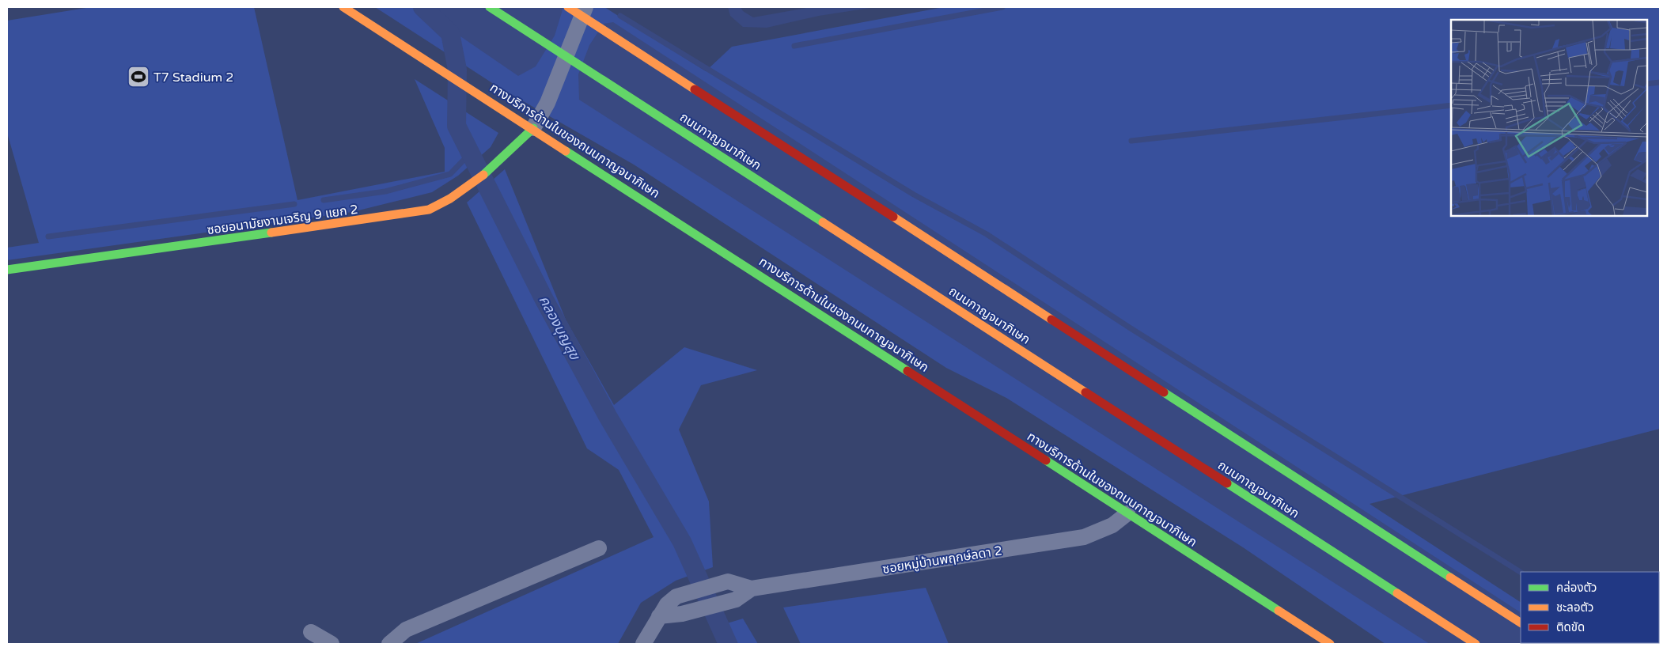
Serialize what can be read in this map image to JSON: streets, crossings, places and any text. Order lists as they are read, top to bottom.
{
  "streets": {
    "main road": ["ทางบริการด้านในของถนนกาญจนาภิเษก", "ถนนกาญจนาภิเษก", "ซอยอนามัยงามเจริญ 9 แยก 2"],
    "street": ["ซอยหมู่บ้านพฤกษ์ลดา 2"]
  },
  "crossings": [
    ["ทางบริการด้านในของถนนกาญจนาภิเษก", "ซอยอนามัยงามเจริญ 9 แยก 2"],
    ["ทางบริการด้านในของถนนกาญจนาภิเษก", "ซอยหมู่บ้านพฤกษ์ลดา 2"]
  ],
  "water": ["คลองบุญสุข"],
  "places": {
    "sports": ["T7 Stadium 2"]
  },
  "legend": ["คล่องตัว", "ชะลอตัว", "ติดขัด"]
}
